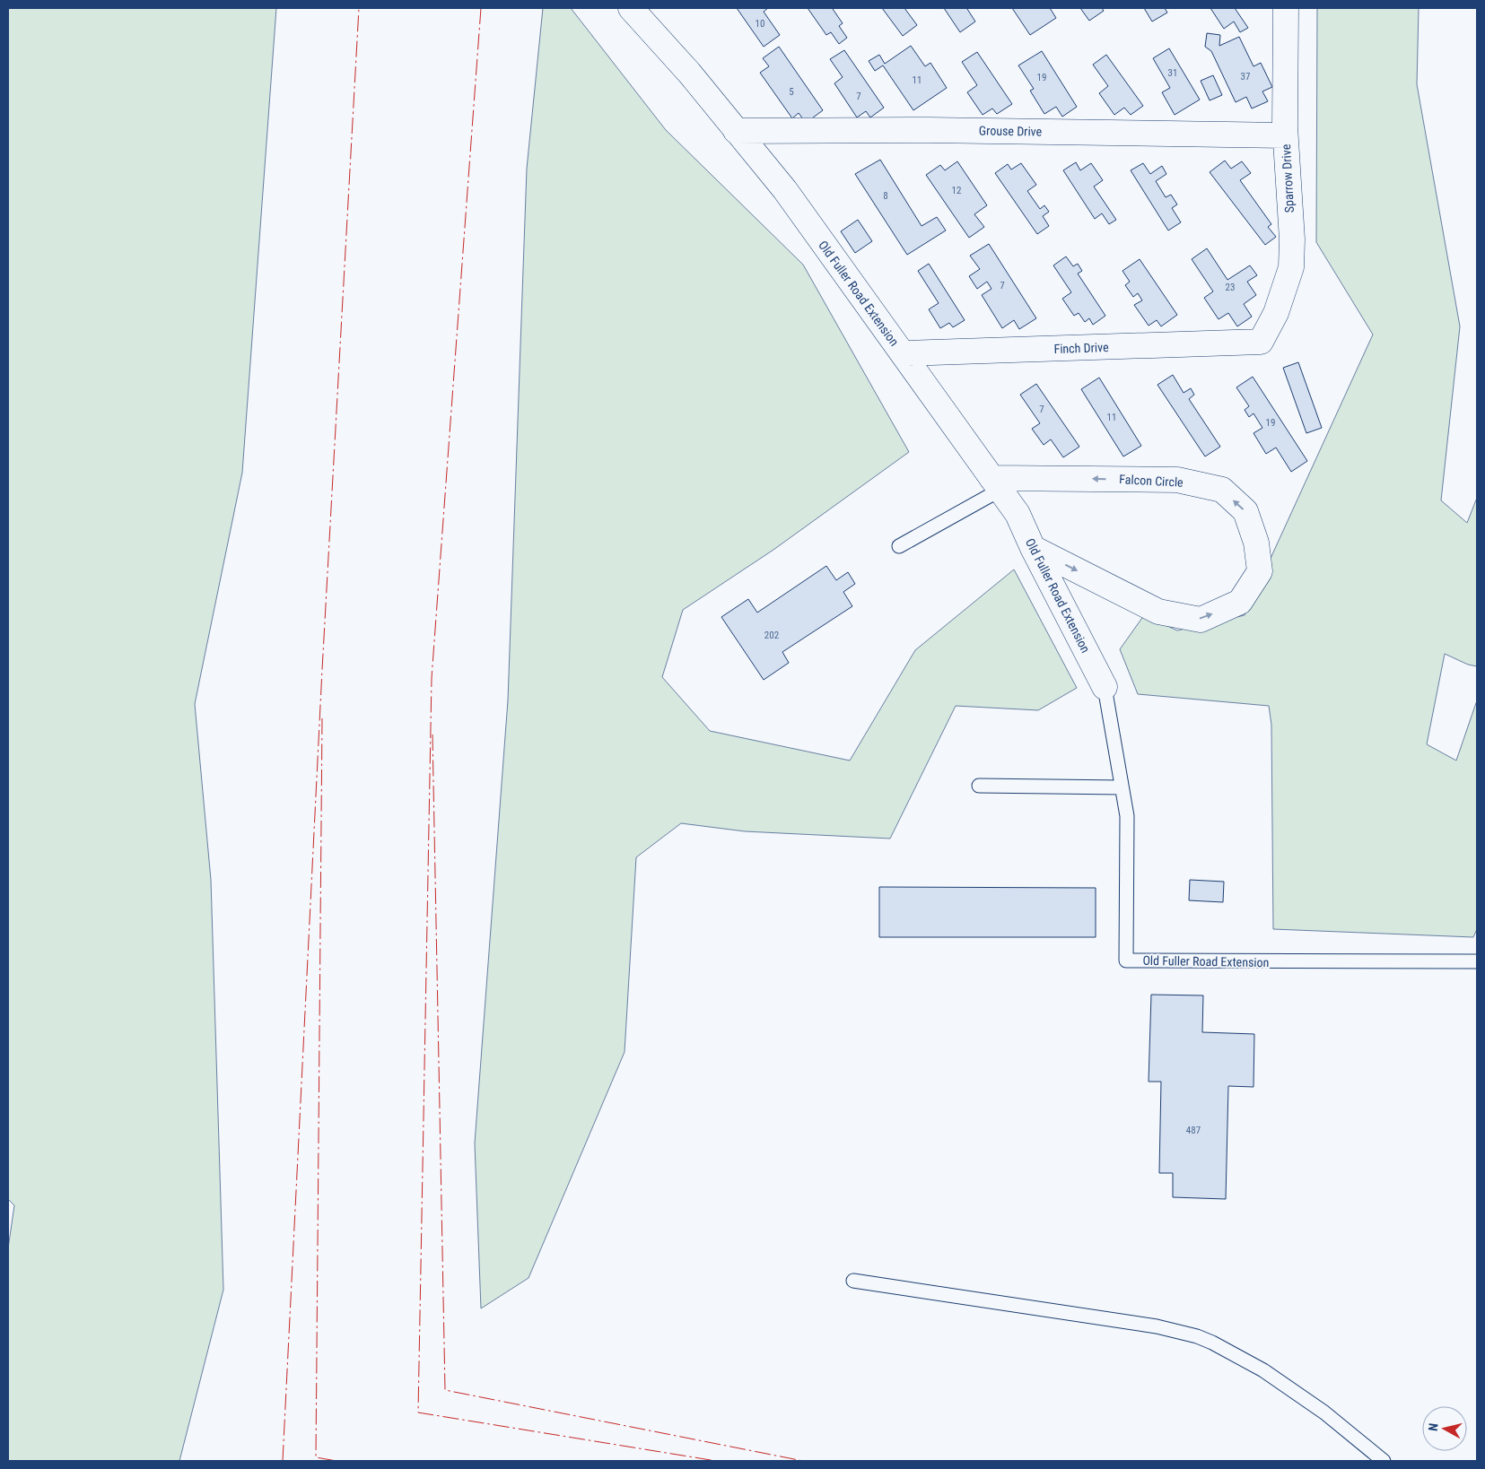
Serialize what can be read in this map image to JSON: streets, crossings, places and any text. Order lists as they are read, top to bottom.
{
  "streets": {
    "street": [
      "Grouse Drive",
      "Sparrow Drive",
      "Old Fuller Road Extension",
      "Finch Drive",
      "Falcon Circle"
    ]
  },
  "crossings": [
    ["Grouse Drive", "Sparrow Drive"],
    ["Grouse Drive", "Old Fuller Road Extension"],
    ["Sparrow Drive", "Finch Drive"],
    ["Old Fuller Road Extension", "Finch Drive"],
    ["Old Fuller Road Extension", "Falcon Circle"]
  ],
  "house_numbers": [
    "10",
    "31",
    "37",
    "19",
    "11",
    "5",
    "7",
    "12",
    "8",
    "7",
    "23",
    "7",
    "11",
    "19",
    "202",
    "487"
  ],
  "north": "left"
}
